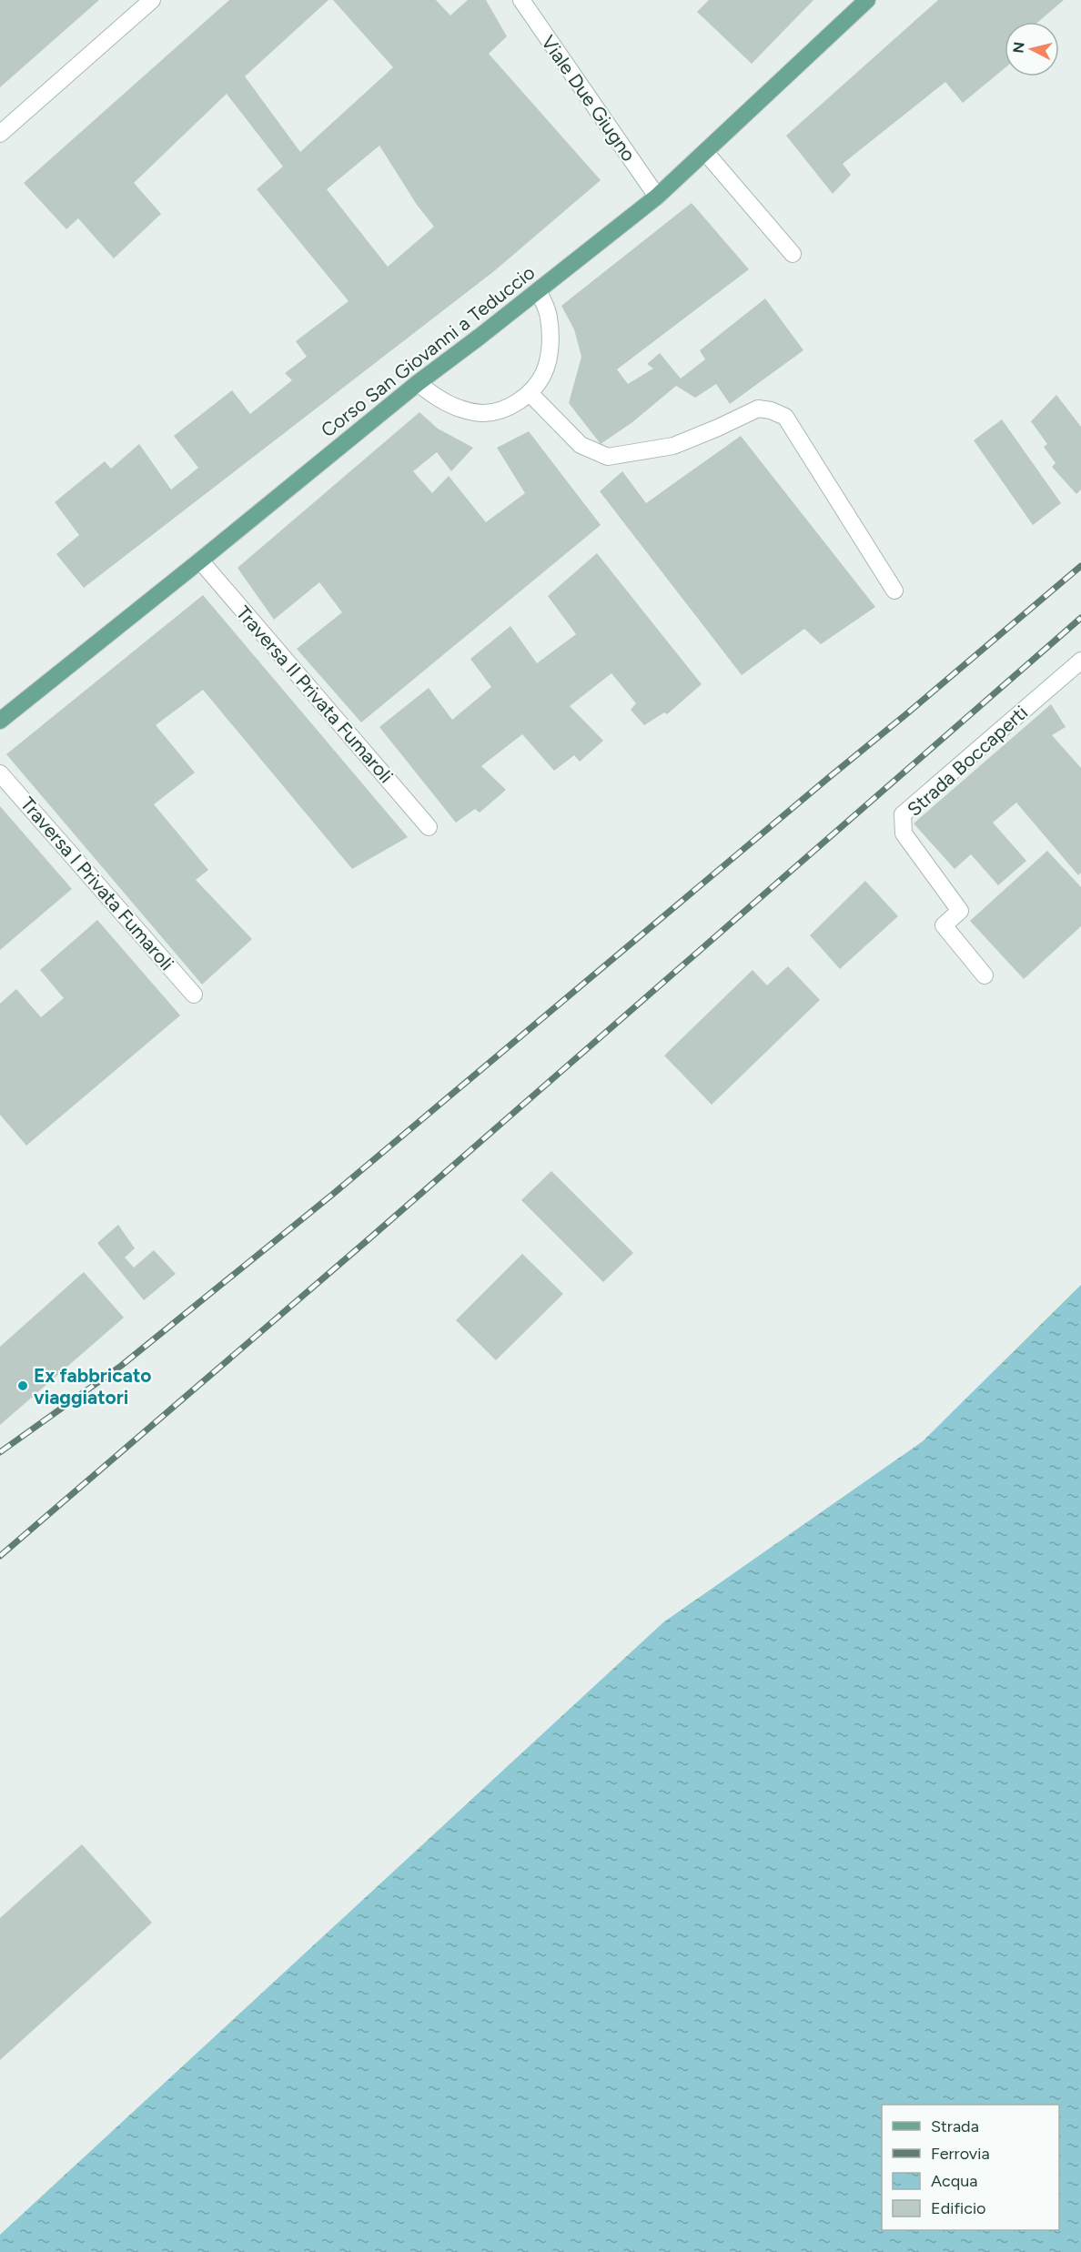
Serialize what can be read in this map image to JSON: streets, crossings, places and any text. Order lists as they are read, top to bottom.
{
  "streets": {
    "main road": ["Corso San Giovanni a Teduccio"],
    "street": [
      "Viale Due Giugno",
      "Traversa II Privata Fumaroli",
      "Strada Boccaperti",
      "Traversa I Privata Fumaroli"
    ]
  },
  "crossings": [
    ["Viale Due Giugno", "Corso San Giovanni a Teduccio"],
    ["Corso San Giovanni a Teduccio", "Traversa II Privata Fumaroli"]
  ],
  "places": ["Ex fabbricato viaggiatori"],
  "legend": [
    "Strada",
    "Ferrovia",
    "Acqua",
    "Edificio"
  ],
  "north": "left"
}
